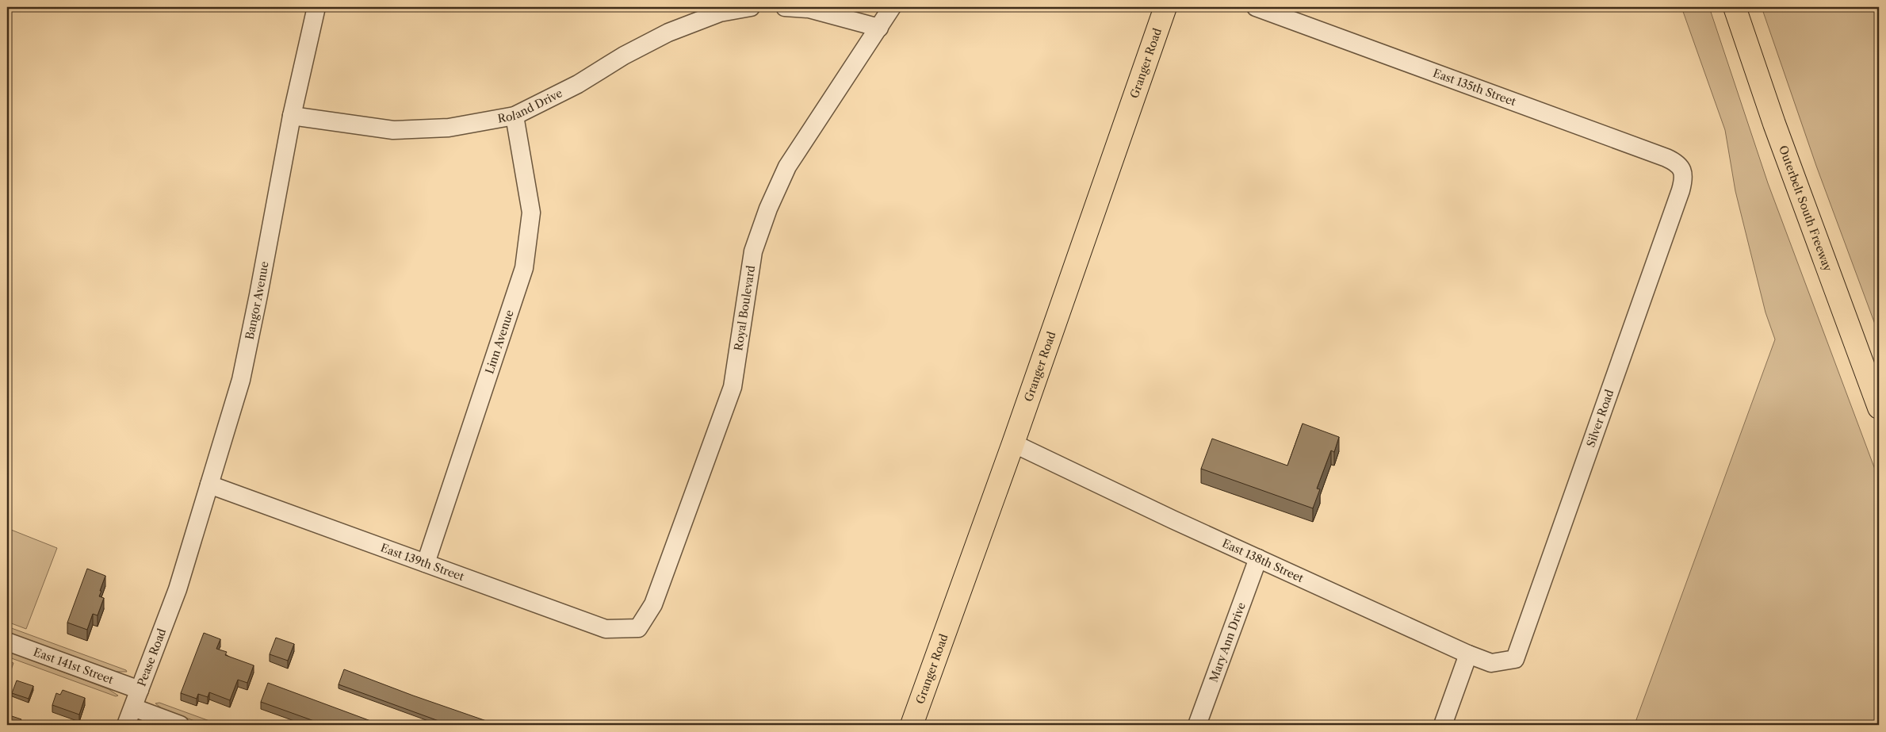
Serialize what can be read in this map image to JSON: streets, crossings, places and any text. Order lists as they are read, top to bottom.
{
  "streets": {
    "main road": ["Granger Road", "Outerbelt South Freeway"],
    "street": [
      "East 135th Street",
      "Roland Drive",
      "Bangor Avenue",
      "Royal Boulevard",
      "Linn Avenue",
      "Silver Road",
      "East 138th Street",
      "East 139th Street",
      "Mary Ann Drive",
      "Pease Road",
      "East 141st Street"
    ]
  },
  "crossings": [
    ["Granger Road", "East 138th Street"],
    ["East 135th Street", "Silver Road"],
    ["Roland Drive", "Bangor Avenue"],
    ["Roland Drive", "Linn Avenue"],
    ["Bangor Avenue", "East 139th Street"],
    ["Bangor Avenue", "Pease Road"],
    ["Royal Boulevard", "East 139th Street"],
    ["Linn Avenue", "East 139th Street"],
    ["Silver Road", "East 138th Street"],
    ["East 138th Street", "Mary Ann Drive"],
    ["Pease Road", "East 141st Street"]
  ]
}
